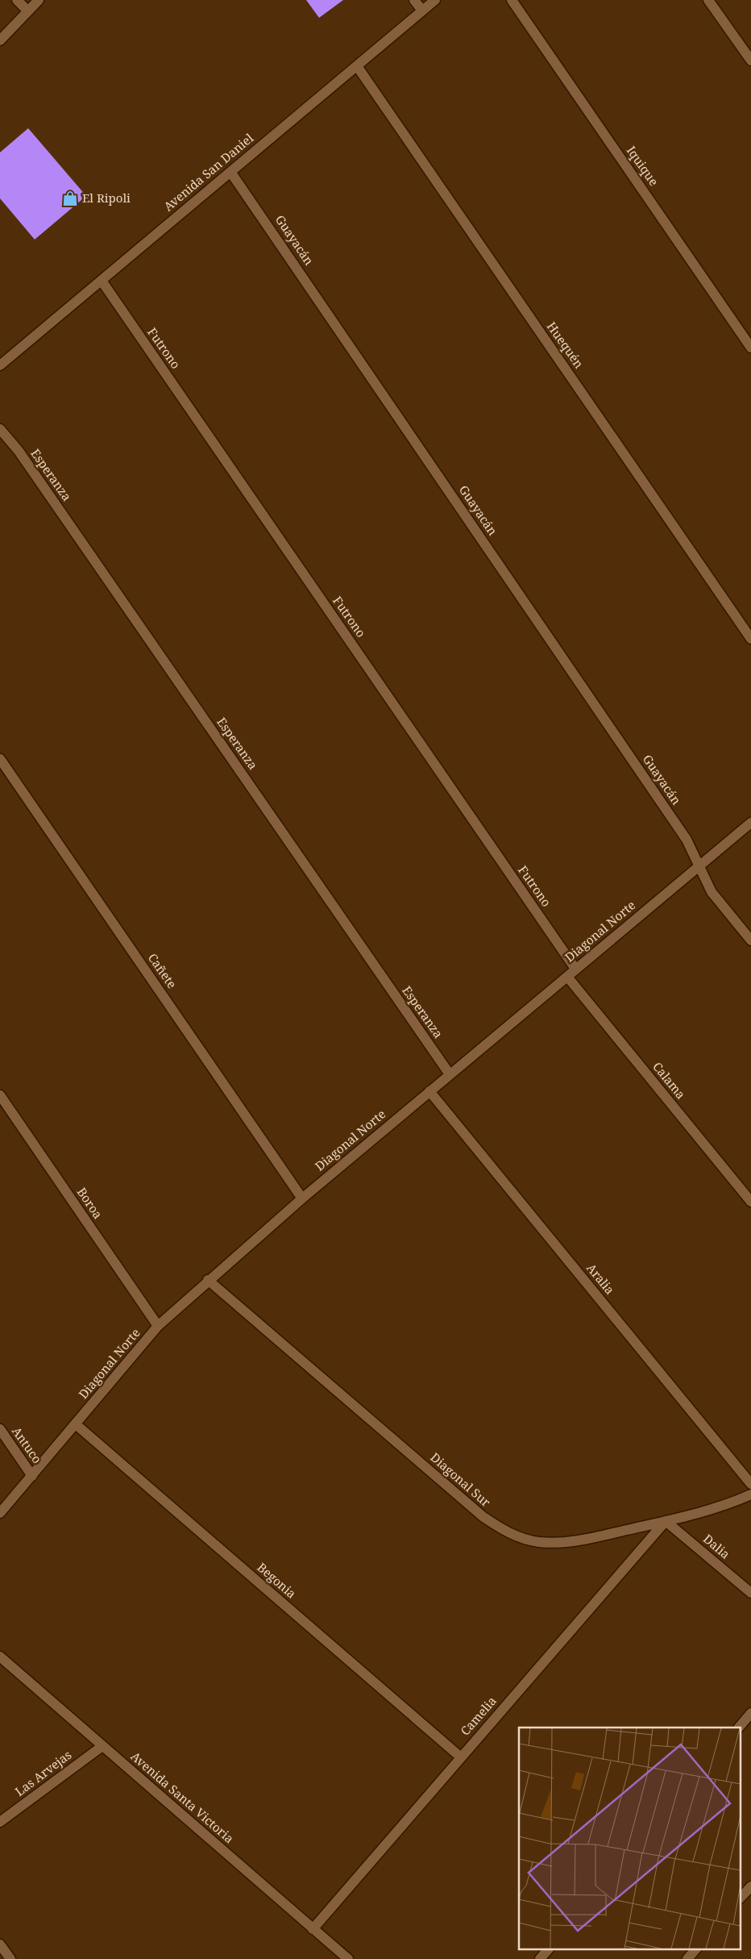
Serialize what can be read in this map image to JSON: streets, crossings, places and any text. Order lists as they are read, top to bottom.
{
  "streets": {
    "street": [
      "Iquique",
      "Avenida San Daniel",
      "Guayacán",
      "Huequén",
      "Futrono",
      "Esperanza",
      "Diagonal Norte",
      "Cañete",
      "Calama",
      "Boroa",
      "Aralia",
      "Antuco",
      "Diagonal Sur",
      "Dalia",
      "Begonia",
      "Camelia",
      "Las Arvejas",
      "Avenida Santa Victoria"
    ]
  },
  "crossings": [
    ["Avenida San Daniel", "Guayacán"],
    ["Avenida San Daniel", "Huequén"],
    ["Avenida San Daniel", "Futrono"],
    ["Guayacán", "Diagonal Norte"],
    ["Futrono", "Diagonal Norte"],
    ["Esperanza", "Diagonal Norte"],
    ["Diagonal Norte", "Cañete"],
    ["Diagonal Norte", "Calama"],
    ["Diagonal Norte", "Boroa"],
    ["Diagonal Norte", "Aralia"],
    ["Diagonal Norte", "Antuco"],
    ["Diagonal Norte", "Diagonal Sur"],
    ["Diagonal Norte", "Begonia"],
    ["Diagonal Sur", "Dalia"],
    ["Diagonal Sur", "Camelia"],
    ["Dalia", "Camelia"],
    ["Begonia", "Camelia"],
    ["Camelia", "Avenida Santa Victoria"],
    ["Las Arvejas", "Avenida Santa Victoria"]
  ],
  "places": {
    "shop": ["El Ripoli"]
  }
}
